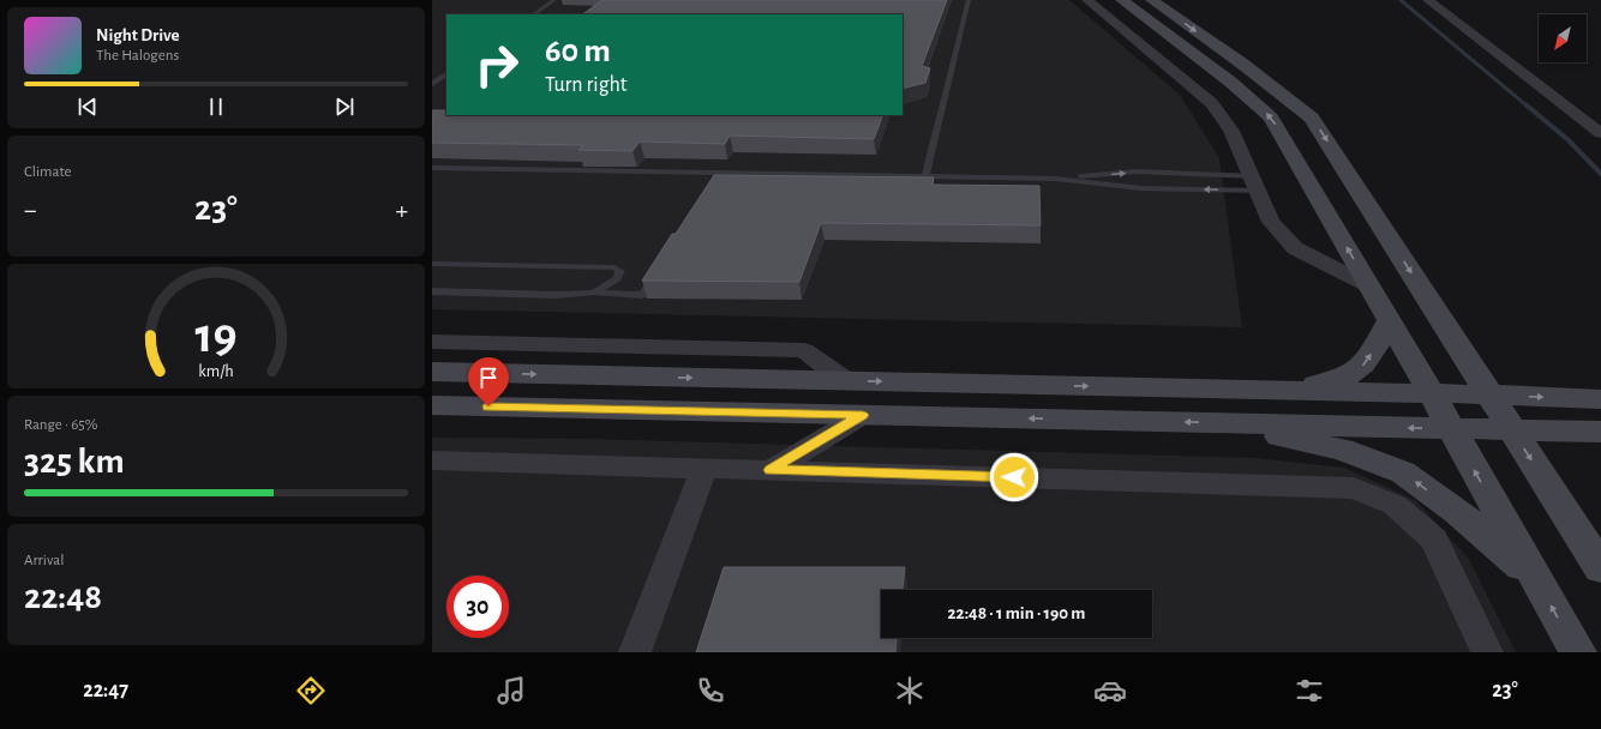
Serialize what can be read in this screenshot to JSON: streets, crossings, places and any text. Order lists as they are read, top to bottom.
{
  "north": "bottom left",
  "page": {
    "turn": ["60 m", "Turn right"],
    "song": ["Night Drive", "The Halogens"],
    "tile": [
      "Climate",
      ["Range · 65%", "325 km"],
      ["Arrival", "22:48"]
    ],
    "heat": ["−", "23°", "+"],
    "limit": "30",
    "trip": "22:48 · 1 min · 190 m",
    "tabs": ["22:47", "23°"],
    "gauge": ["19", "km/h"]
  }
}
